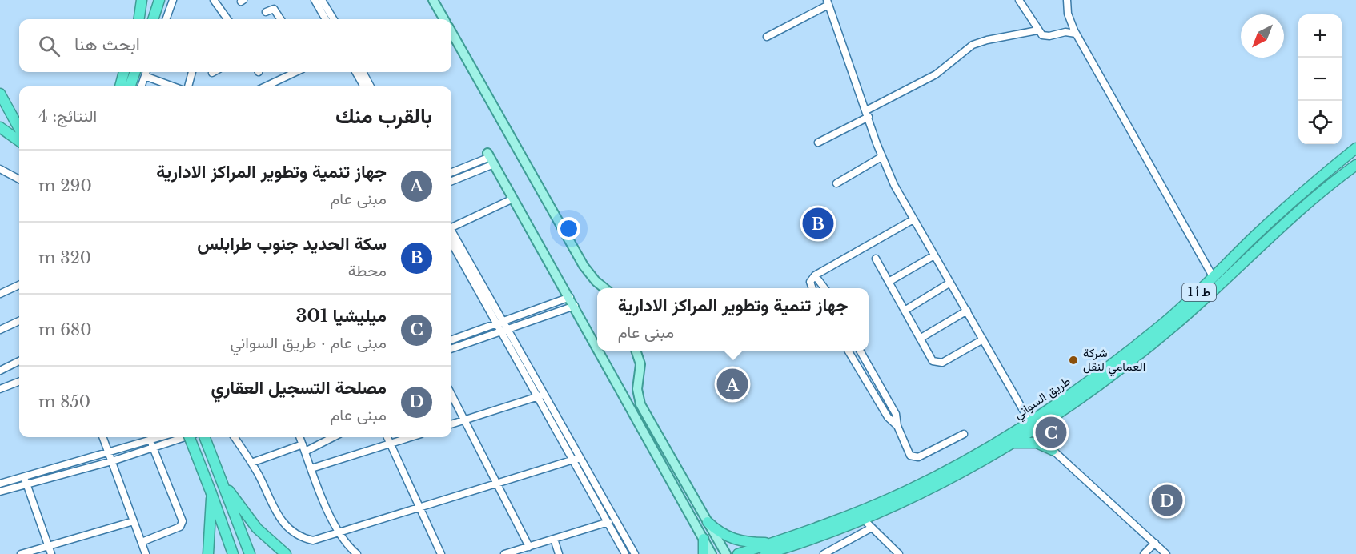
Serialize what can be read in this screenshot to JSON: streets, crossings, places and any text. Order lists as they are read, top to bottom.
{
  "streets": {
    "highway": ["ط أ 1", "طريق السواني"]
  },
  "places": ["شركة العمامي لنقل"],
  "north": "bottom left",
  "page": {
    "map_buttons": ["+", "−"],
    "search": "ابحث هنا",
    "heading": ["بالقرب منك", "النتائج: 4"],
    "list": [
      {
        "mark": "A",
        "name": "جهاز تنمية وتطوير المراكز الادارية",
        "note": "مبنى عام",
        "value": "290 m"
      },
      {
        "mark": "B",
        "name": "سكة الحديد جنوب طرابلس",
        "note": "محطة",
        "value": "320 m"
      },
      {
        "mark": "C",
        "name": "ميليشيا 301",
        "note": "مبنى عام · طريق السواني",
        "value": "680 m"
      },
      {
        "mark": "D",
        "name": "مصلحة التسجيل العقاري",
        "note": "مبنى عام",
        "value": "850 m"
      }
    ],
    "pins": [
      "B",
      "A",
      "C",
      "D"
    ],
    "popup": ["جهاز تنمية وتطوير المراكز الادارية", "مبنى عام"]
  }
}
